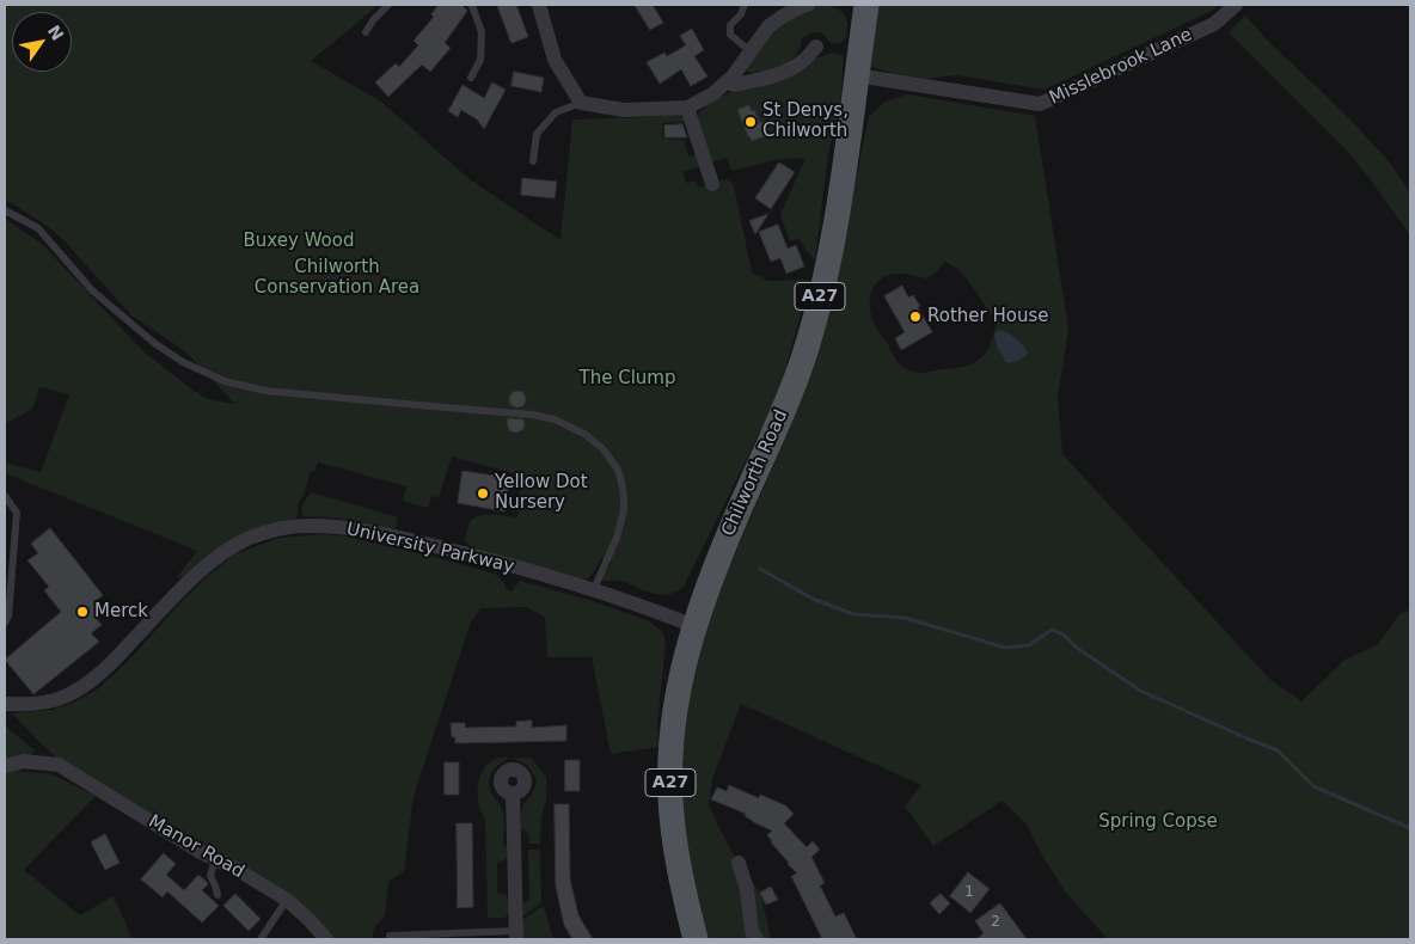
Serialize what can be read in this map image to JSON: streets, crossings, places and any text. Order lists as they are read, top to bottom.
{
  "streets": {
    "main road": ["A27", "Chilworth Road"],
    "street": ["Misslebrook Lane", "University Parkway", "Manor Road"]
  },
  "crossings": [
    ["Misslebrook Lane", "Chilworth Road"],
    ["Chilworth Road", "University Parkway"]
  ],
  "parks": [
    "Buxey Wood",
    "Chilworth Conservation Area",
    "The Clump",
    "Spring Copse"
  ],
  "places": [
    "St Denys, Chilworth",
    "Rother House",
    "Yellow Dot Nursery",
    "Merck"
  ],
  "house_numbers": ["1", "2"],
  "north": "top right"
}
